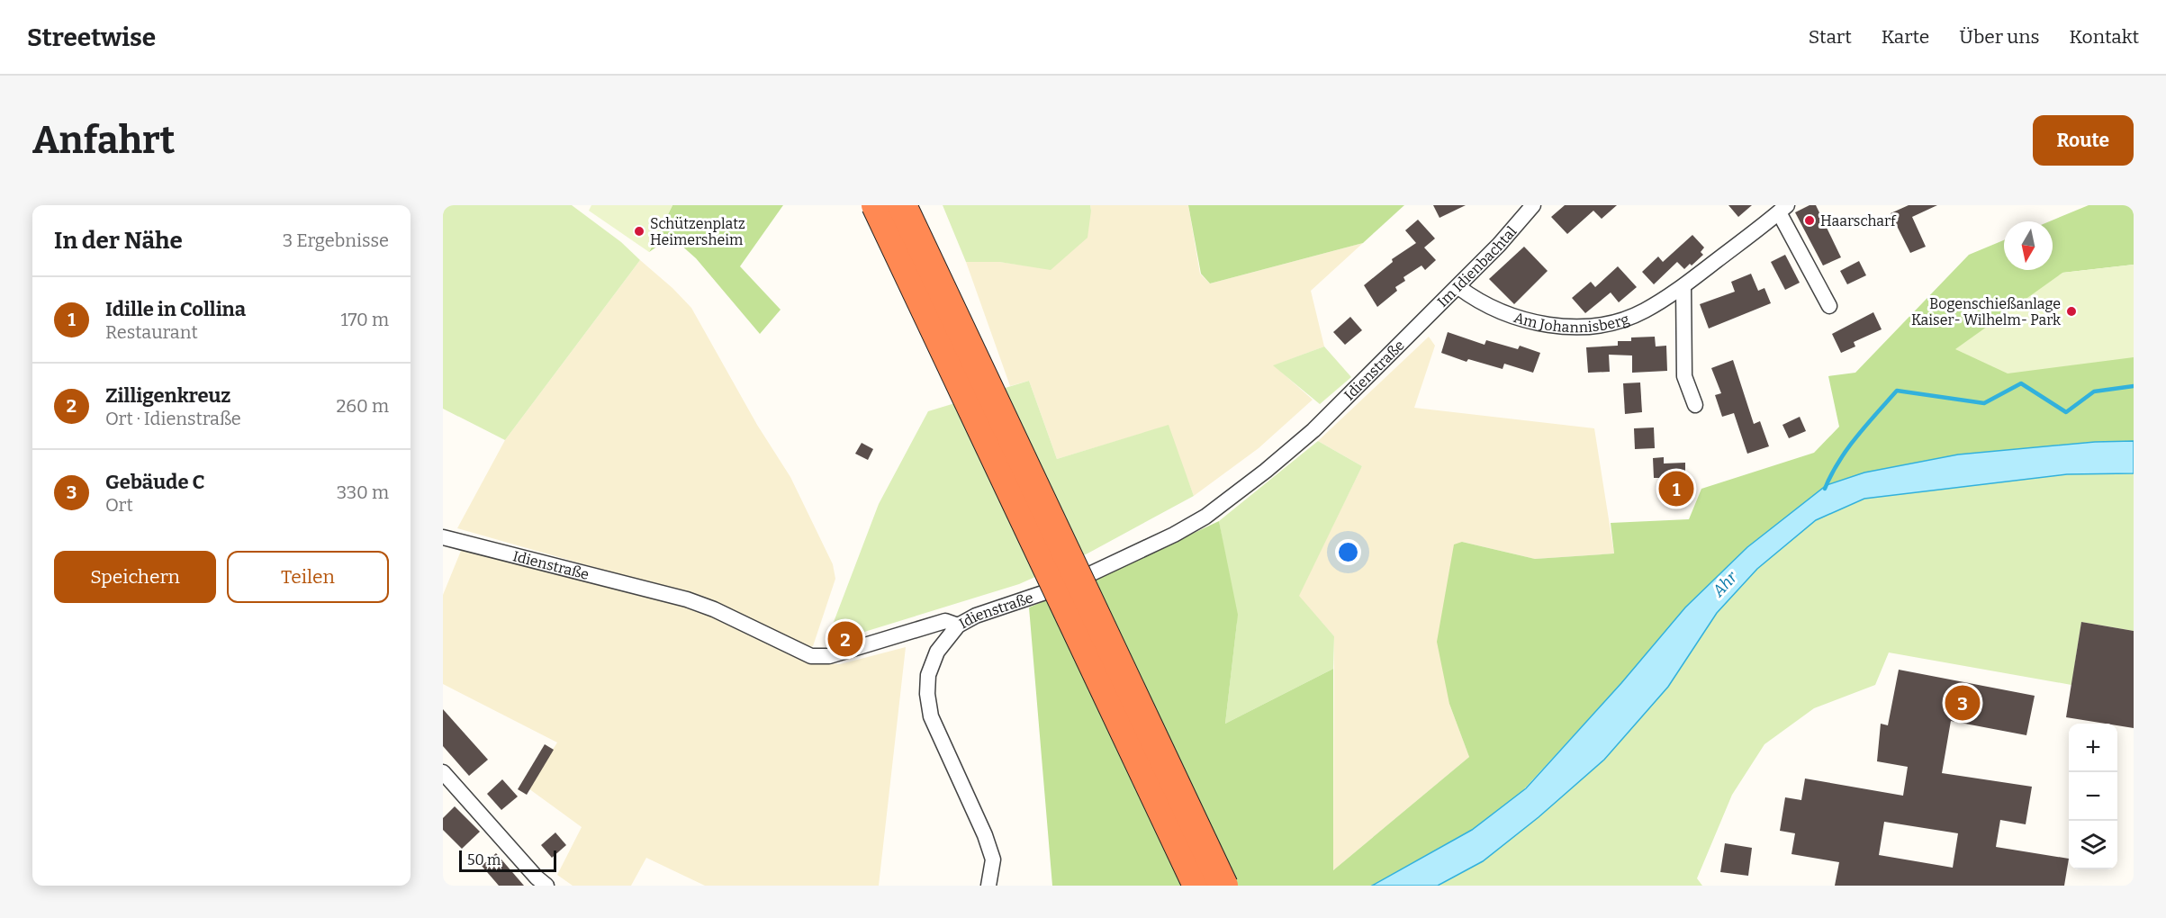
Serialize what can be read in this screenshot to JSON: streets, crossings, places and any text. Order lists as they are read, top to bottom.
{
  "streets": {
    "street": ["Im Idienbachtal", "Am Johannisberg", "Idienstraße"]
  },
  "crossings": [
    ["Im Idienbachtal", "Am Johannisberg"],
    ["Im Idienbachtal", "Idienstraße"]
  ],
  "water": ["Ahr"],
  "places": ["Haarscharf", "Schützenplatz Heimersheim", "Bogenschießanlage Kaiser- Wilhelm- Park"],
  "scale_bar": "50 m",
  "north": "bottom",
  "page": {
    "header": "Streetwise",
    "nav": [
      "Start",
      "Karte",
      "Über uns",
      "Kontakt"
    ],
    "buttons": [
      "Route",
      ["Speichern", "Teilen"]
    ],
    "title": "Anfahrt",
    "heading": ["In der Nähe", "3 Ergebnisse"],
    "list": [
      {
        "mark": "1",
        "name": "Idille in Collina",
        "note": "Restaurant",
        "value": "170 m"
      },
      {
        "mark": "2",
        "name": "Zilligenkreuz",
        "note": "Ort · Idienstraße",
        "value": "260 m"
      },
      {
        "mark": "3",
        "name": "Gebäude C",
        "note": "Ort",
        "value": "330 m"
      }
    ],
    "pins": ["1", "2", "3"],
    "map_buttons": ["+", "−"],
    "scale": "50 m"
  }
}
